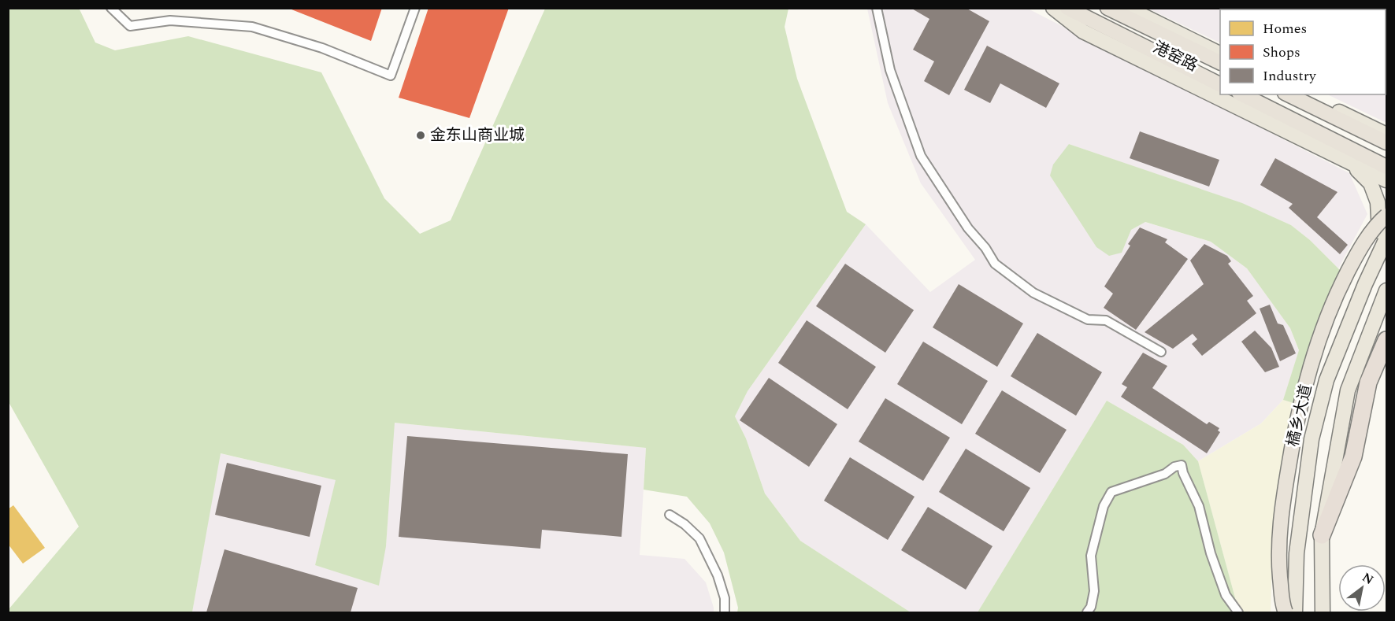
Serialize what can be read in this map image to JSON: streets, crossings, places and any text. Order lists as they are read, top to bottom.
{
  "streets": {
    "main road": ["港窑路", "橘乡大道"]
  },
  "places": ["金东山商业城"],
  "legend": ["Homes", "Shops", "Industry"],
  "north": "top right"
}
